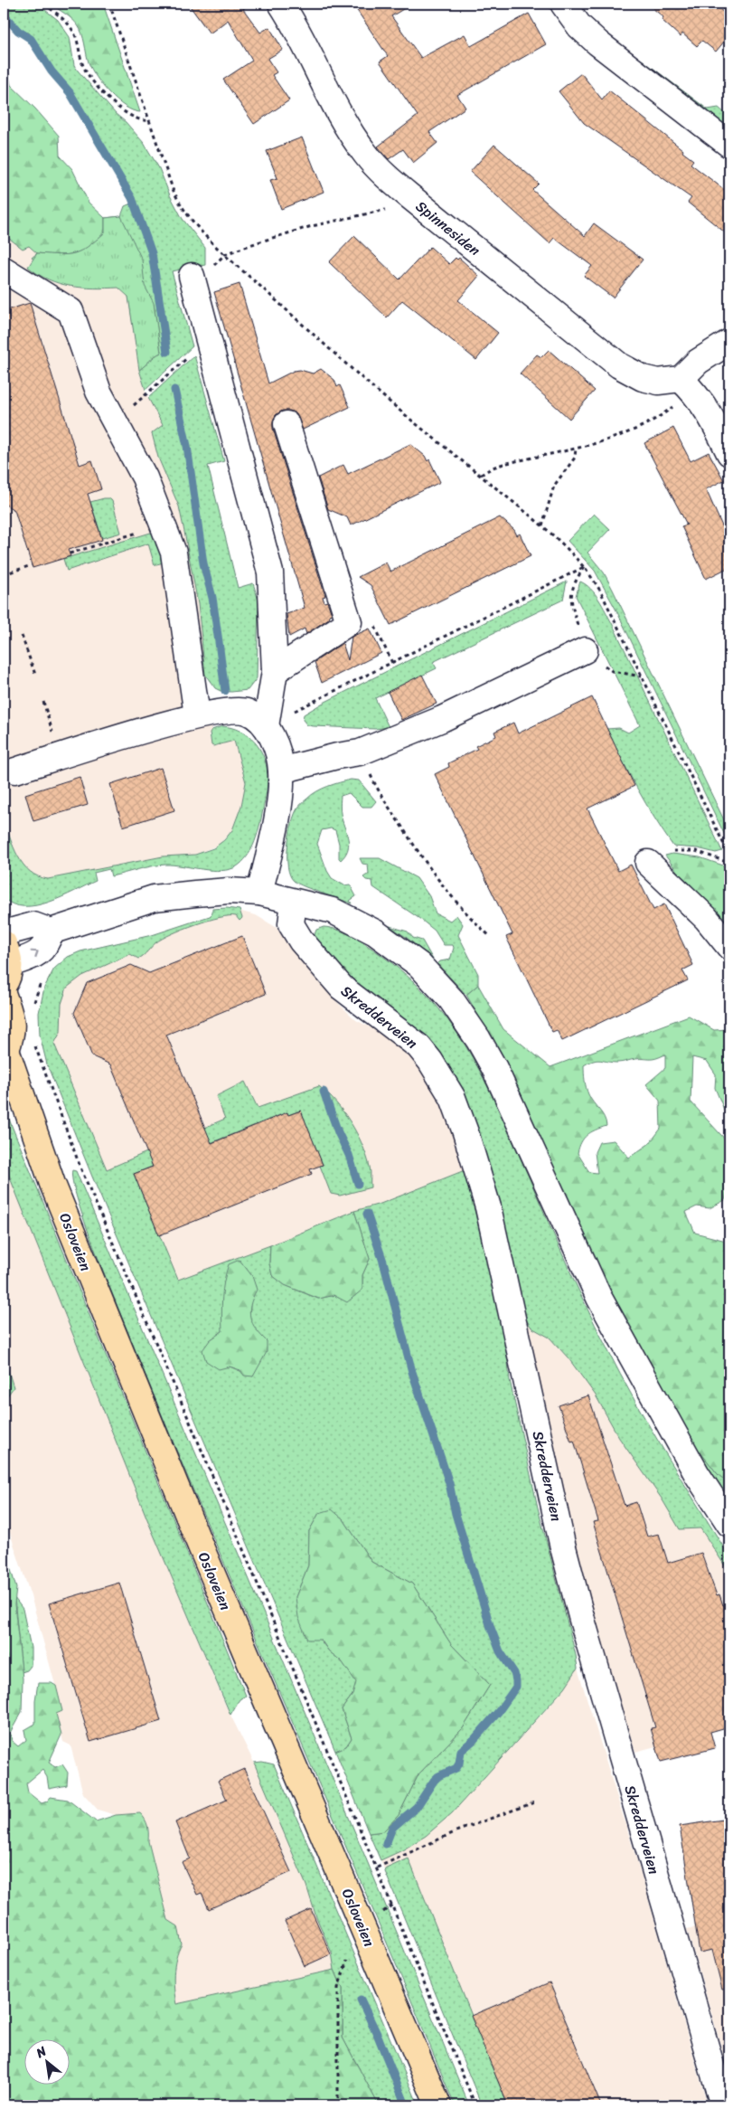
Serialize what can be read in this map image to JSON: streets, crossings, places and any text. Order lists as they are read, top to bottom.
{
  "streets": {
    "main road": ["Osloveien"],
    "street": ["Spinnesiden", "Skredderveien"]
  },
  "north": "top left"
}
